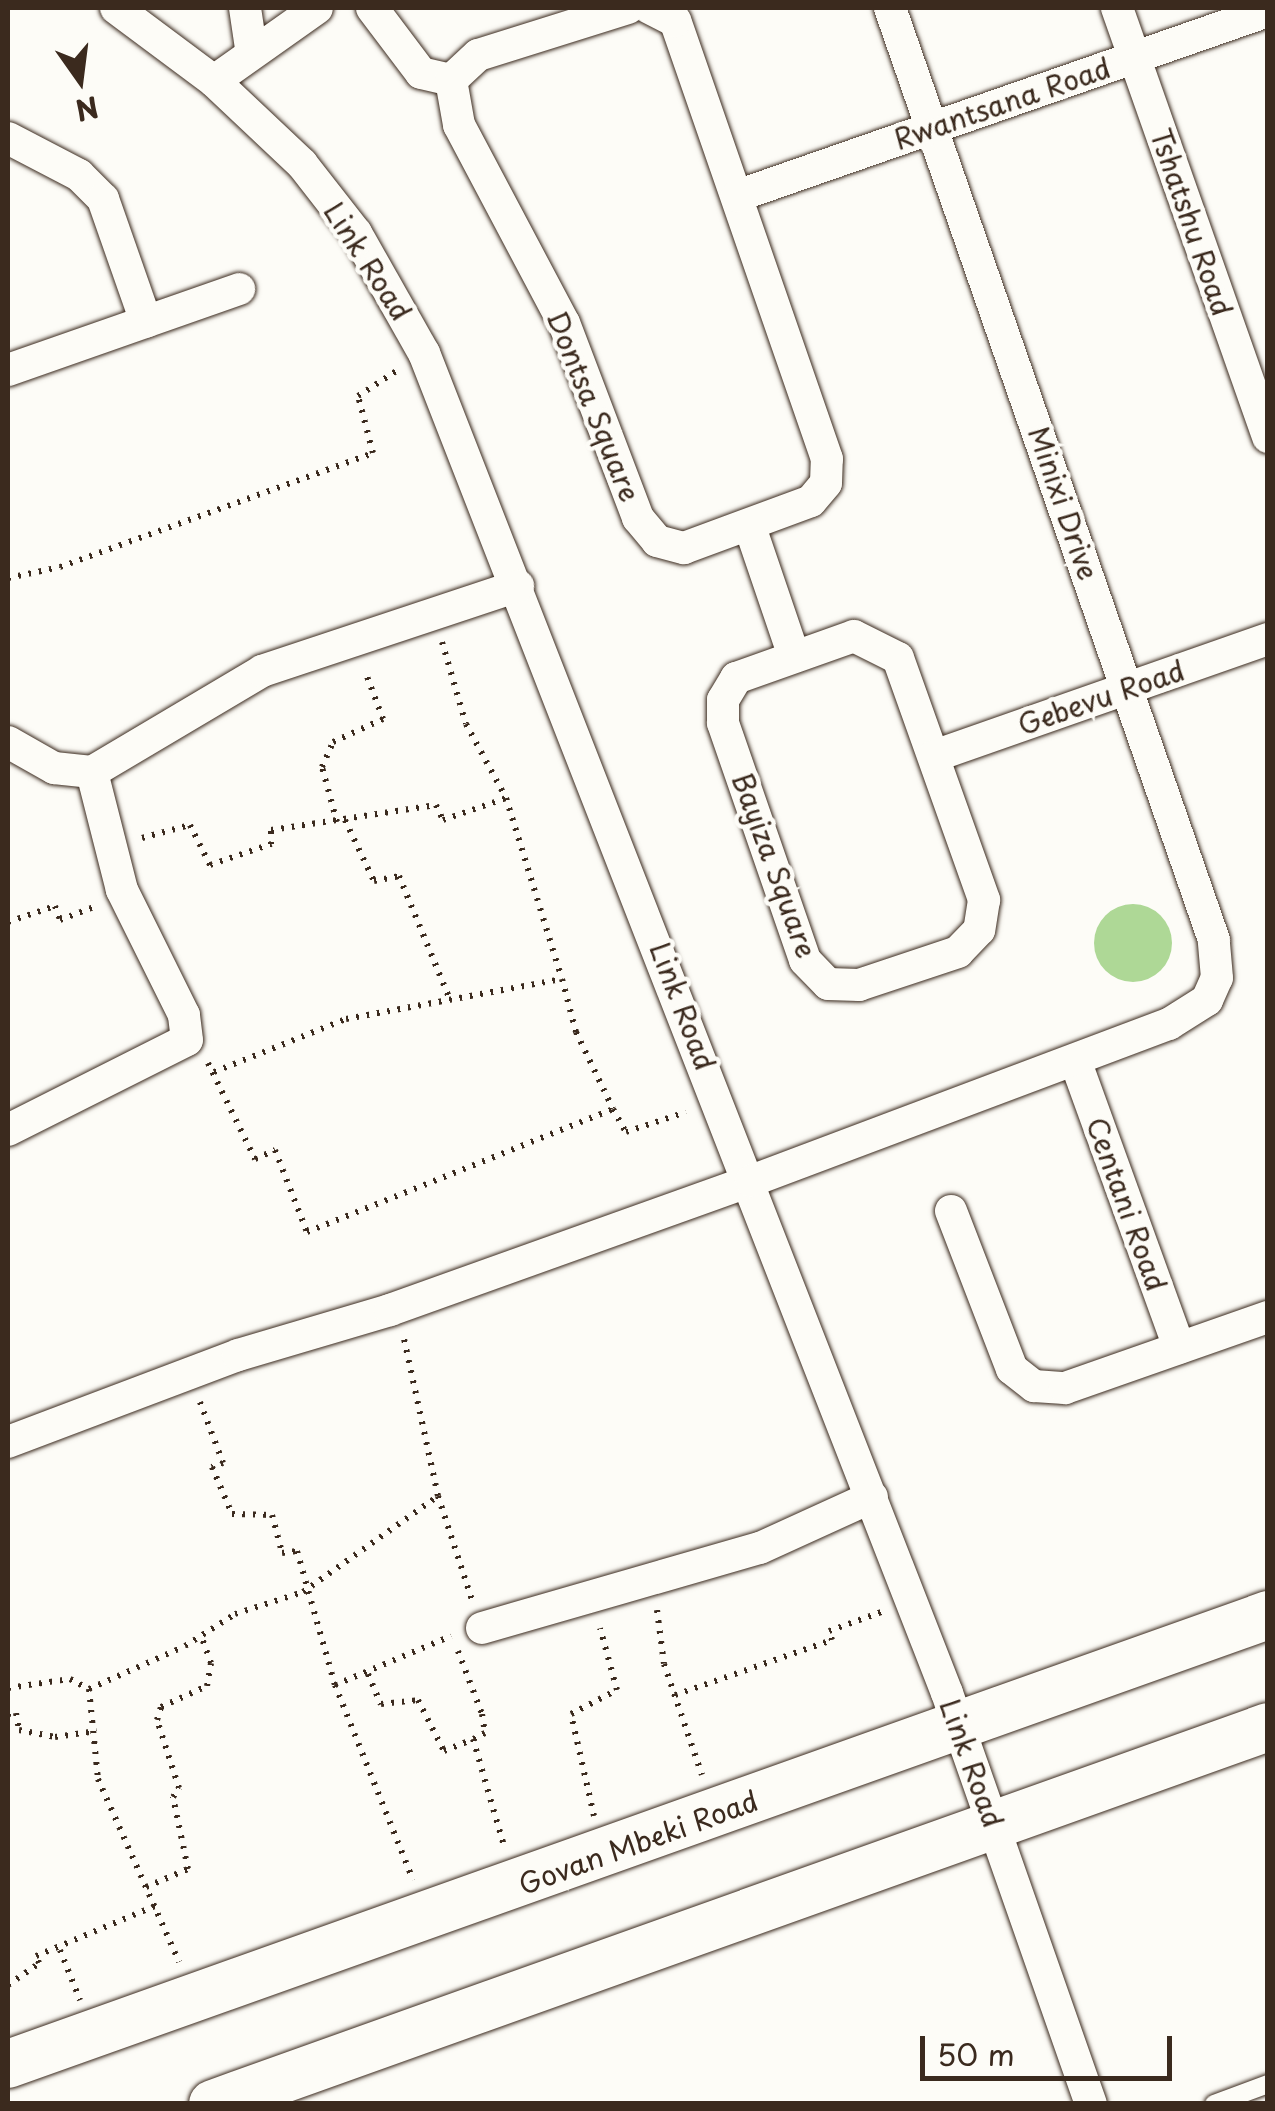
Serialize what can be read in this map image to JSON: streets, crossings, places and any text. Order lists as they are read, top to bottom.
{
  "streets": {
    "main road": ["Govan Mbeki Road"],
    "street": [
      "Rwantsana Road",
      "Tshatshu Road",
      "Link Road",
      "Dontsa Square",
      "Minixi Drive",
      "Gebevu Road",
      "Bayiza Square",
      "Centani Road"
    ]
  },
  "crossings": [
    ["Rwantsana Road", "Tshatshu Road"],
    ["Rwantsana Road", "Dontsa Square"],
    ["Rwantsana Road", "Minixi Drive"],
    ["Link Road", "Govan Mbeki Road"],
    ["Minixi Drive", "Gebevu Road"],
    ["Minixi Drive", "Centani Road"],
    ["Gebevu Road", "Bayiza Square"]
  ],
  "scale_bar": "50 m",
  "north": "bottom"
}
